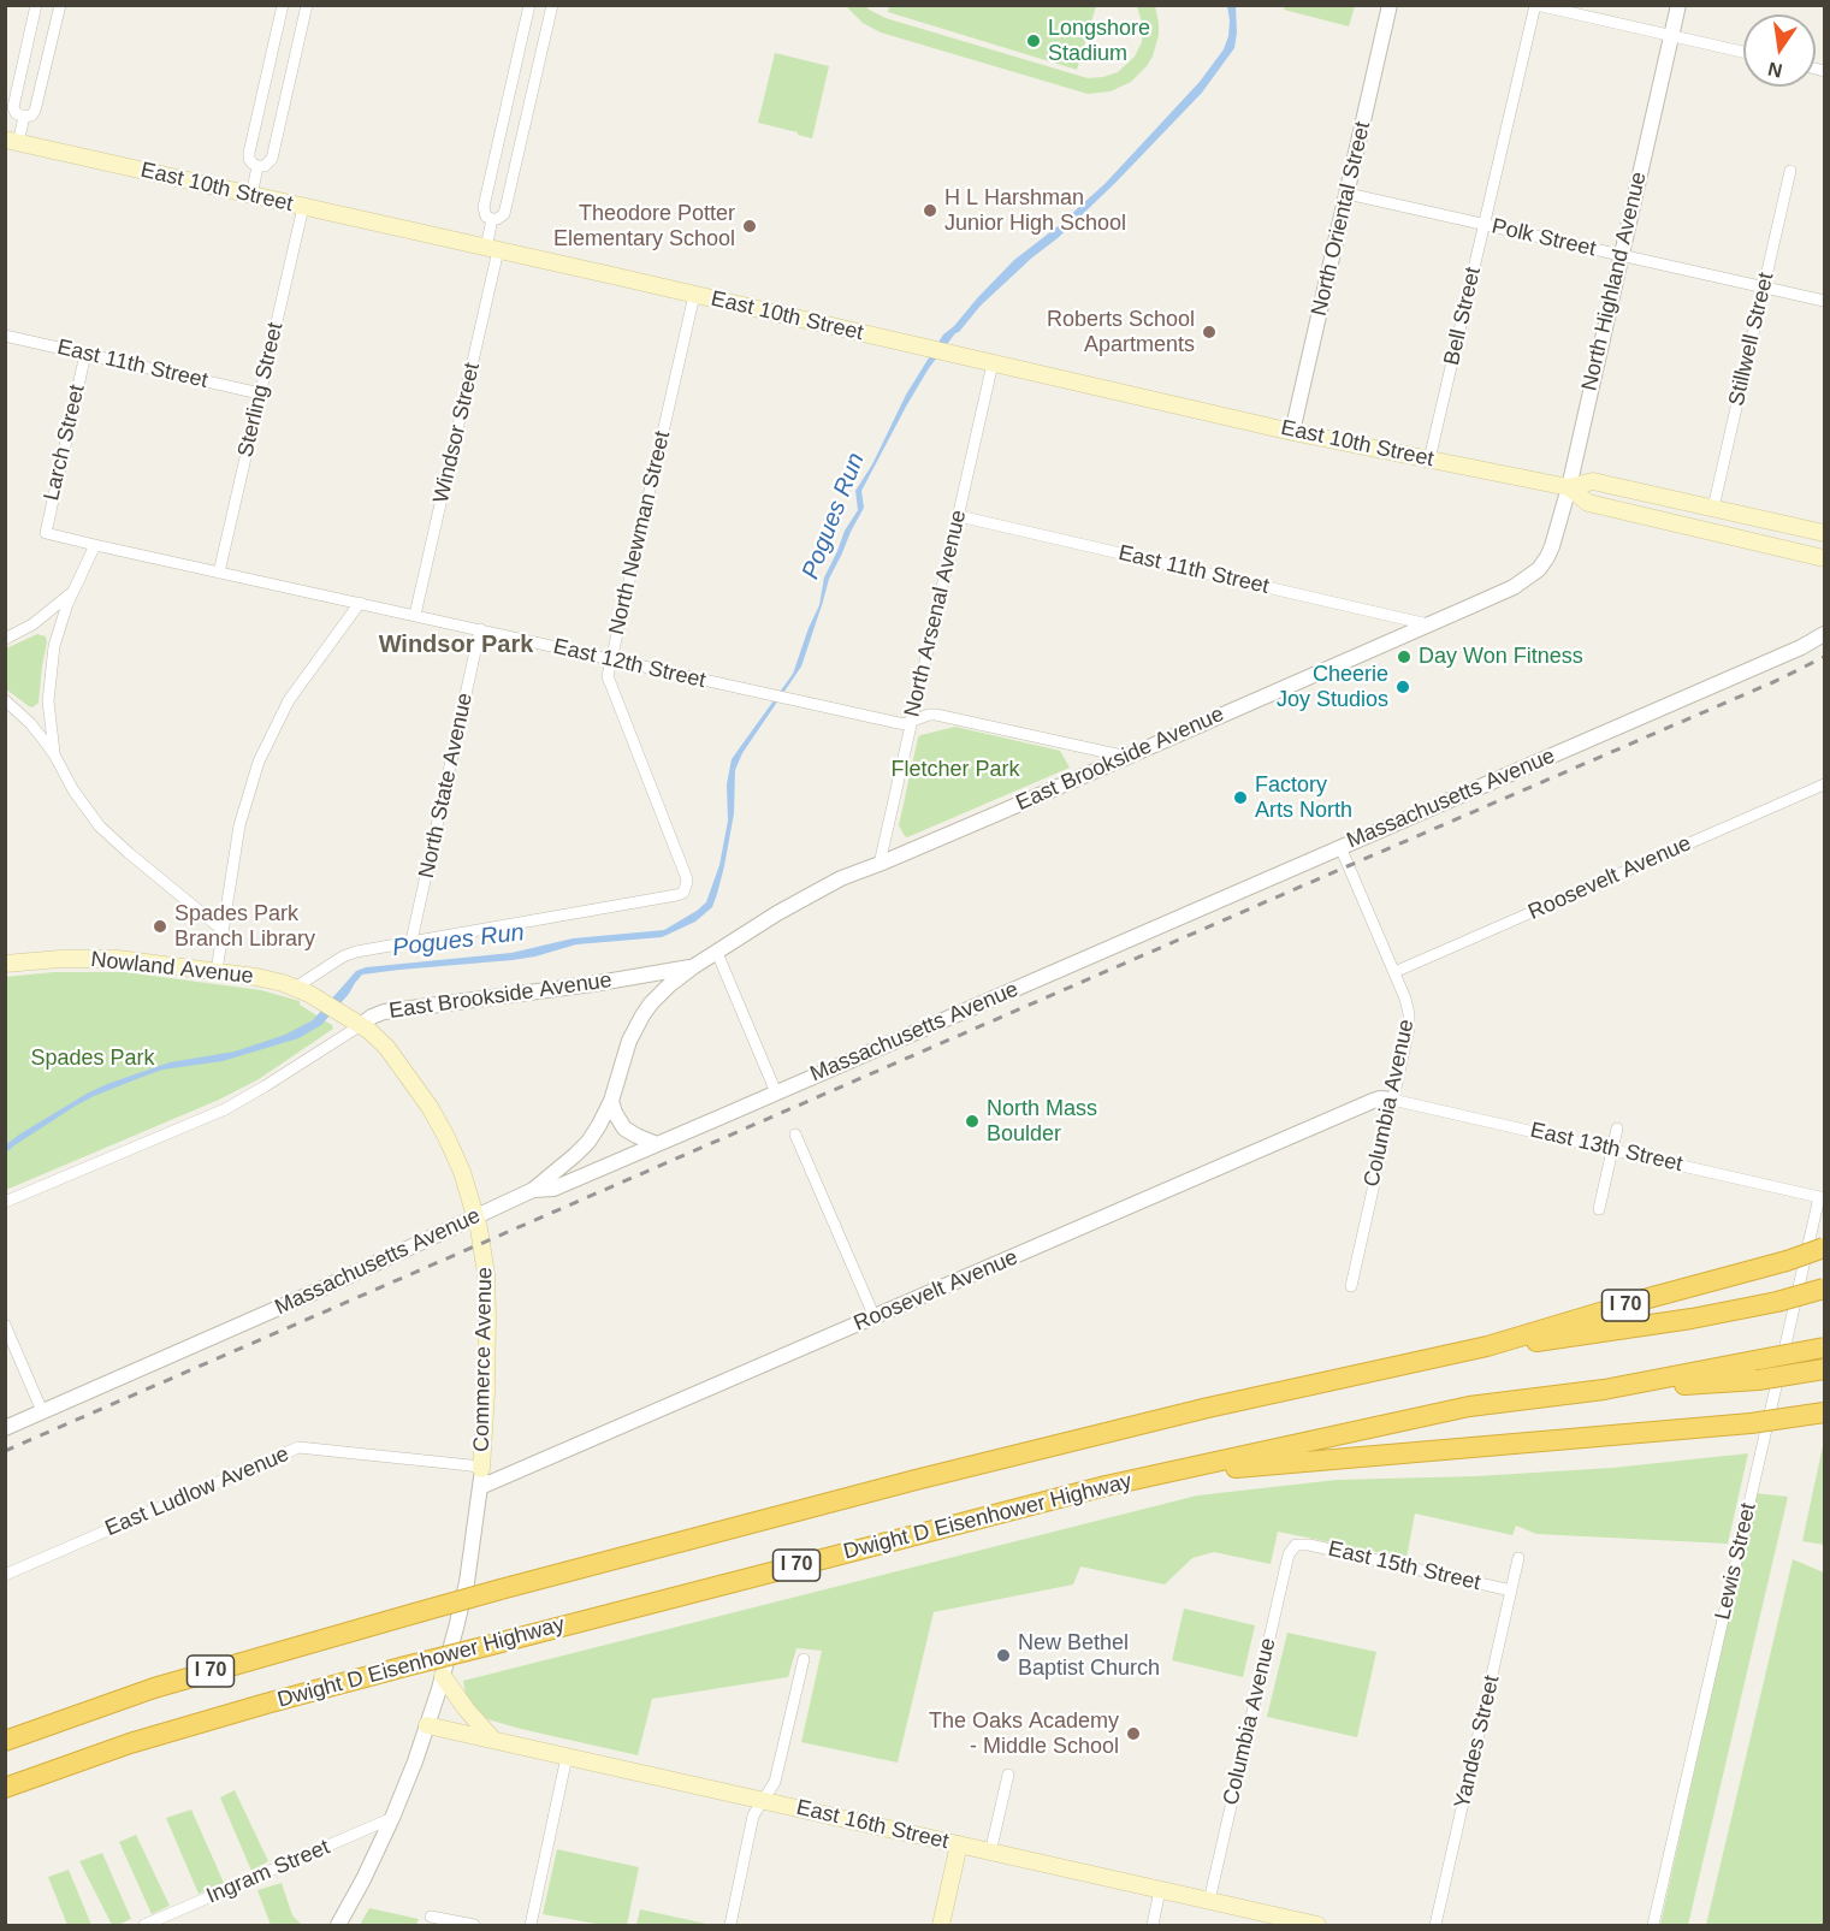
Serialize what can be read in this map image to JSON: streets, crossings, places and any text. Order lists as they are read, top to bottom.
{
  "streets": {
    "highway": ["I 70", "Dwight D Eisenhower Highway"],
    "main road": [
      "East 10th Street",
      "Nowland Avenue",
      "Commerce Avenue",
      "East 16th Street"
    ],
    "street": [
      "North Oriental Street",
      "Polk Street",
      "North Highland Avenue",
      "Bell Street",
      "Stillwell Street",
      "East 11th Street",
      "Sterling Street",
      "Windsor Street",
      "Larch Street",
      "North Newman Street",
      "North Arsenal Avenue",
      "East 12th Street",
      "East Brookside Avenue",
      "North State Avenue",
      "Massachusetts Avenue",
      "Roosevelt Avenue",
      "Columbia Avenue",
      "East 13th Street",
      "East Ludlow Avenue",
      "Lewis Street",
      "East 15th Street",
      "Yandes Street",
      "Ingram Street"
    ]
  },
  "crossings": [
    ["East 10th Street", "North Oriental Street"],
    ["East 10th Street", "North Highland Avenue"],
    ["East 10th Street", "Bell Street"],
    ["East 10th Street", "Stillwell Street"],
    ["East 10th Street", "Sterling Street"],
    ["East 10th Street", "Windsor Street"],
    ["East 10th Street", "North Newman Street"],
    ["East 10th Street", "North Arsenal Avenue"],
    ["North Oriental Street", "Polk Street"],
    ["Polk Street", "North Highland Avenue"],
    ["Polk Street", "Bell Street"],
    ["Polk Street", "Stillwell Street"],
    ["North Highland Avenue", "East Brookside Avenue"],
    ["East 11th Street", "Sterling Street"],
    ["East 11th Street", "Larch Street"],
    ["East 11th Street", "North Arsenal Avenue"],
    ["East 11th Street", "East Brookside Avenue"],
    ["Sterling Street", "East 12th Street"],
    ["Windsor Street", "East 12th Street"],
    ["Larch Street", "East 12th Street"],
    ["North Newman Street", "East 12th Street"],
    ["North Newman Street", "North State Avenue"],
    ["North Arsenal Avenue", "East 12th Street"],
    ["North Arsenal Avenue", "East Brookside Avenue"],
    ["East 12th Street", "East Brookside Avenue"],
    ["East 12th Street", "North State Avenue"],
    ["East Brookside Avenue", "Massachusetts Avenue"],
    ["East Brookside Avenue", "Nowland Avenue"],
    ["East Brookside Avenue", "Commerce Avenue"],
    ["Massachusetts Avenue", "Columbia Avenue"],
    ["Massachusetts Avenue", "Commerce Avenue"],
    ["Roosevelt Avenue", "Columbia Avenue"],
    ["Roosevelt Avenue", "East 13th Street"],
    ["Roosevelt Avenue", "Commerce Avenue"],
    ["Nowland Avenue", "Commerce Avenue"],
    ["Columbia Avenue", "East 13th Street"],
    ["Columbia Avenue", "East 15th Street"],
    ["Columbia Avenue", "East 16th Street"],
    ["East 13th Street", "Lewis Street"],
    ["Commerce Avenue", "East Ludlow Avenue"],
    ["Commerce Avenue", "East 16th Street"],
    ["East 15th Street", "Yandes Street"]
  ],
  "districts": ["Windsor Park"],
  "water": ["Pogues Run"],
  "parks": ["Fletcher Park", "Spades Park"],
  "places": [
    "Longshore Stadium",
    "H L Harshman Junior High School",
    "Theodore Potter Elementary School",
    "Roberts School Apartments",
    "Day Won Fitness",
    "Cheerie Joy Studios",
    "Factory Arts North",
    "Spades Park Branch Library",
    "North Mass Boulder",
    "New Bethel Baptist Church",
    "The Oaks Academy - Middle School"
  ],
  "north": "bottom"
}
